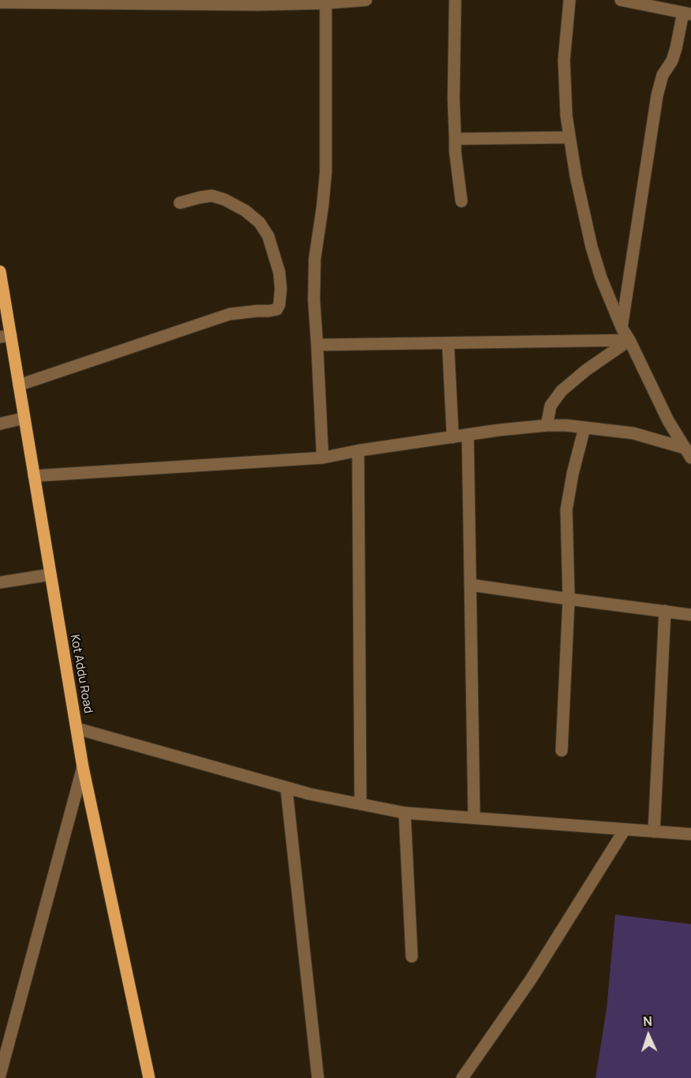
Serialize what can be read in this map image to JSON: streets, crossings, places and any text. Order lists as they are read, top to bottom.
{
  "streets": {
    "main road": ["Kot Addu Road"]
  },
  "north": "top"
}
